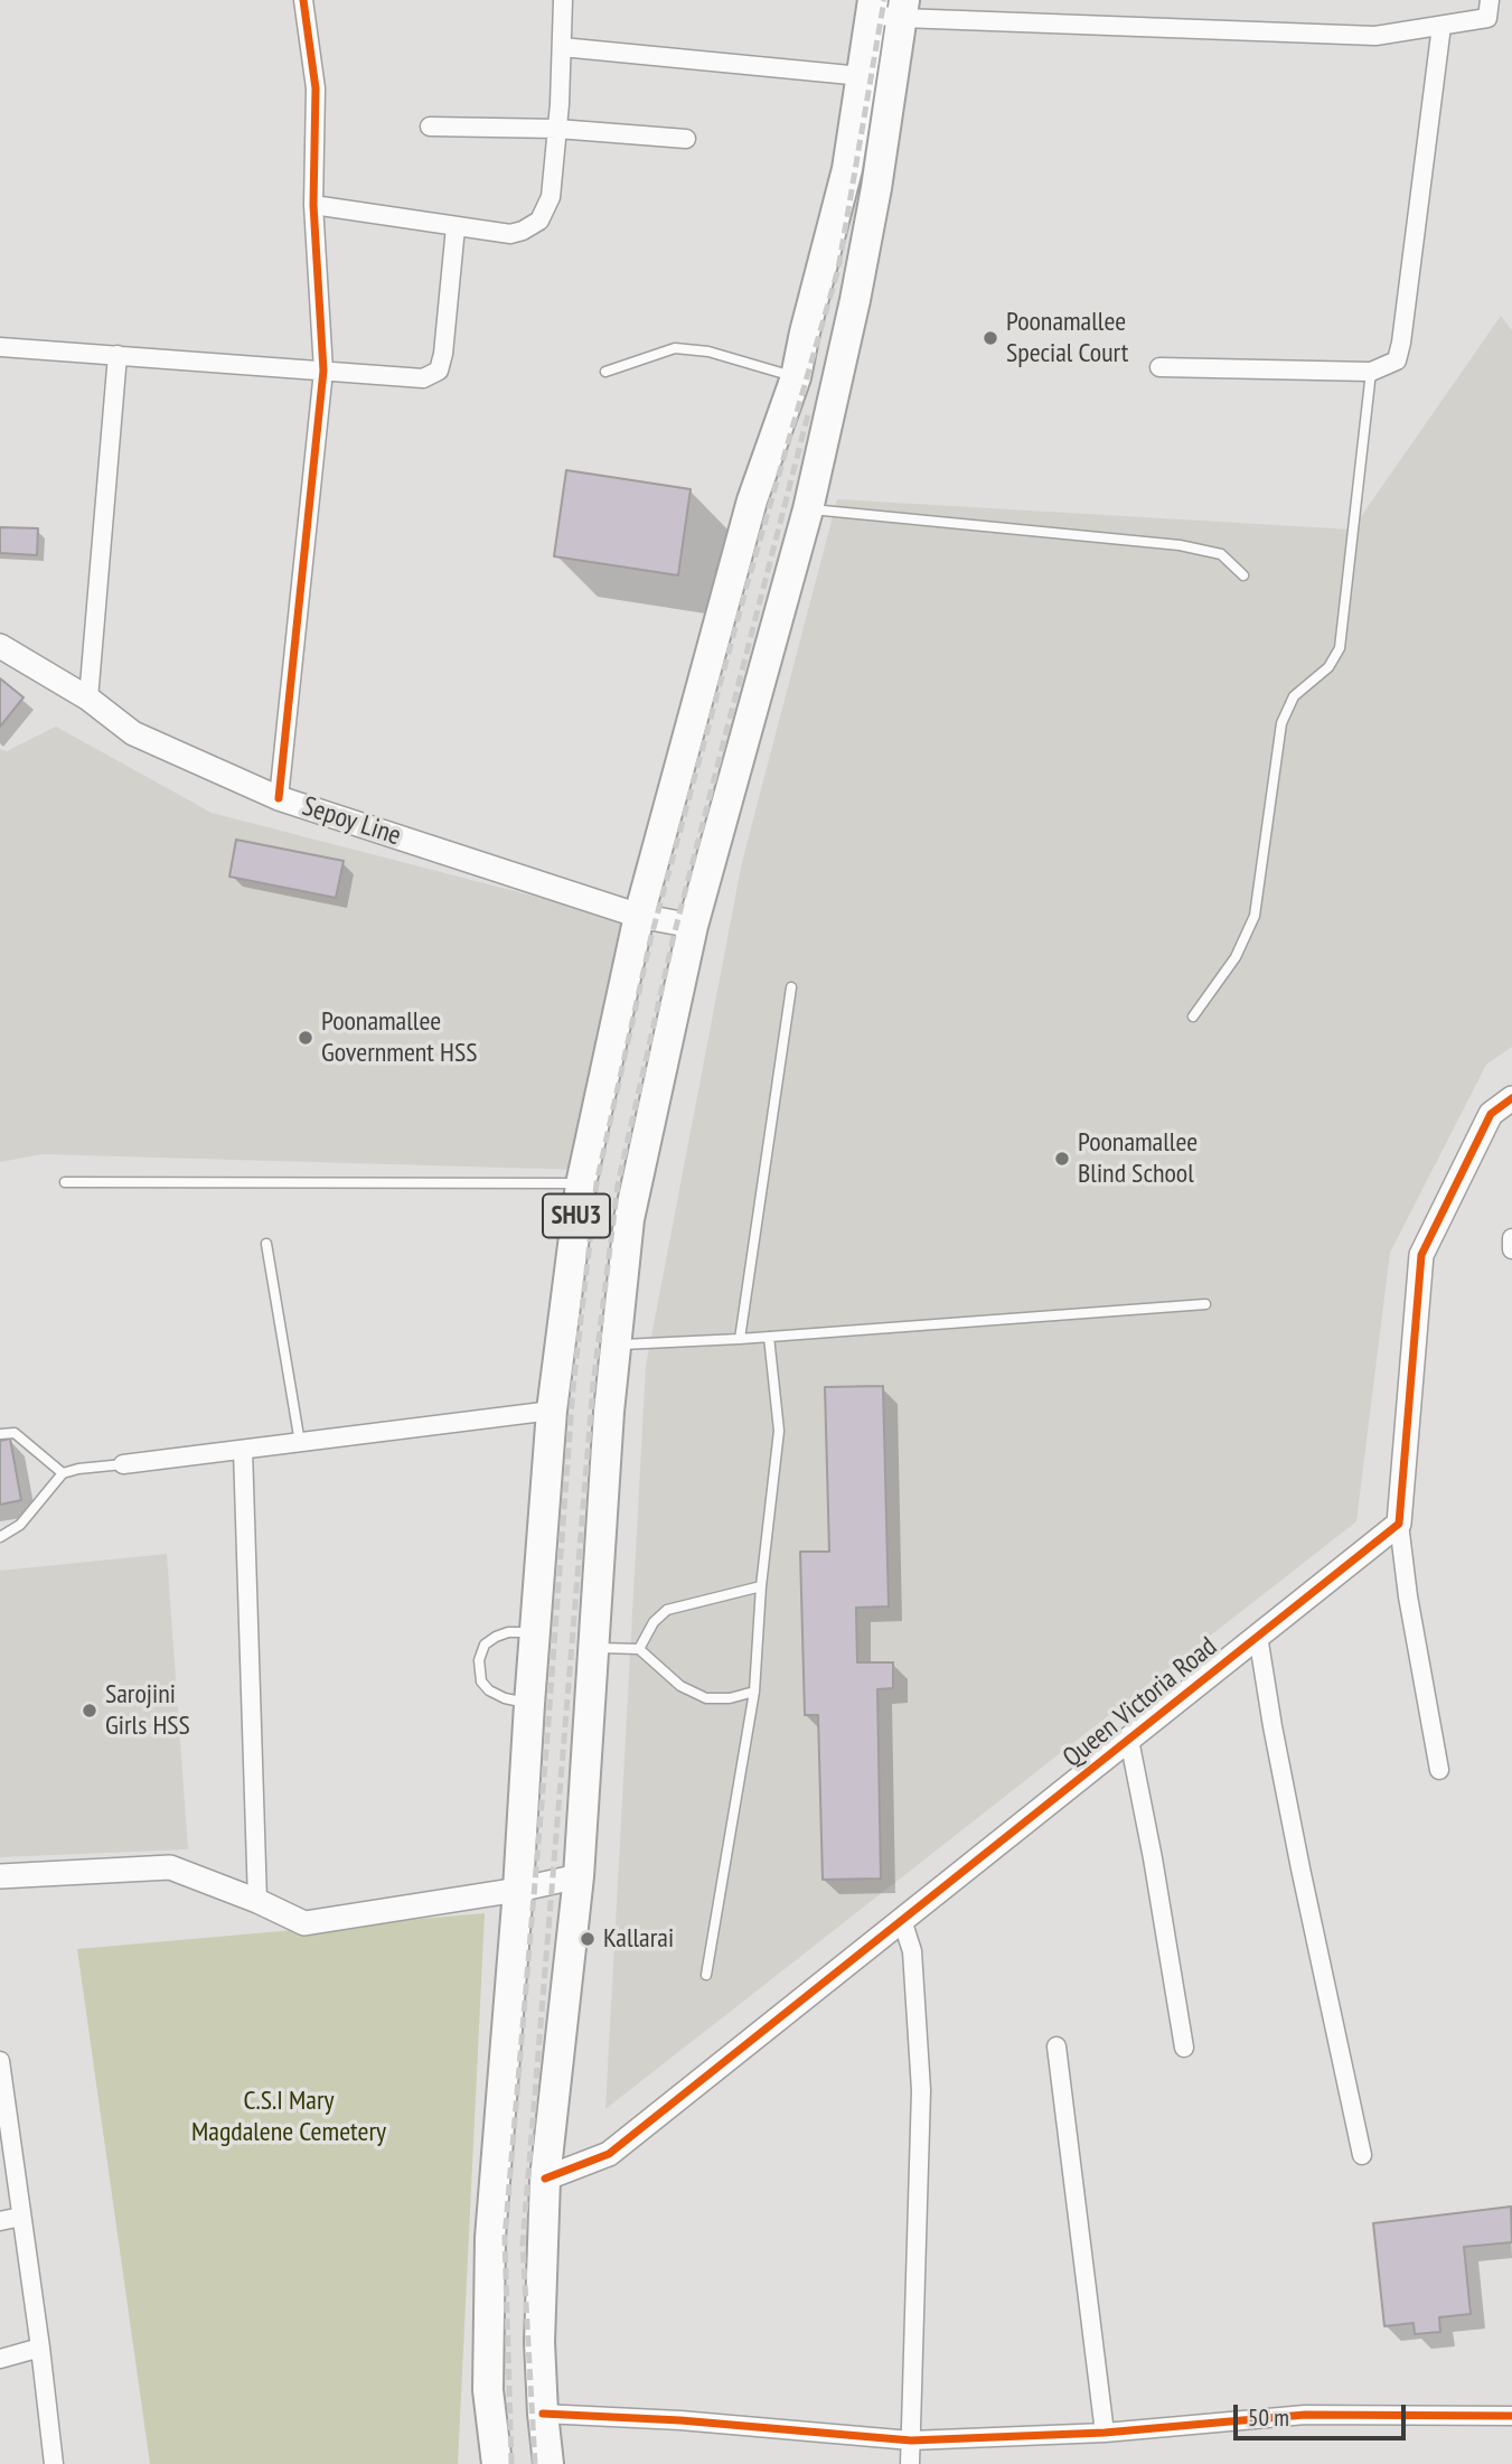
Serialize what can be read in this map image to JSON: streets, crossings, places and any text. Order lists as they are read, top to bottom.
{
  "streets": {
    "main road": ["SHU3"],
    "street": ["Sepoy Line", "Queen Victoria Road"]
  },
  "crossings": [
    ["Sepoy Line", "SHU3"],
    ["SHU3", "Queen Victoria Road"]
  ],
  "parks": ["C.S.I Mary Magdalene Cemetery"],
  "places": [
    "Poonamallee Special Court",
    "Poonamallee Government HSS",
    "Poonamallee Blind School",
    "Sarojini Girls HSS",
    "Kallarai"
  ],
  "scale_bar": "50 m"
}
